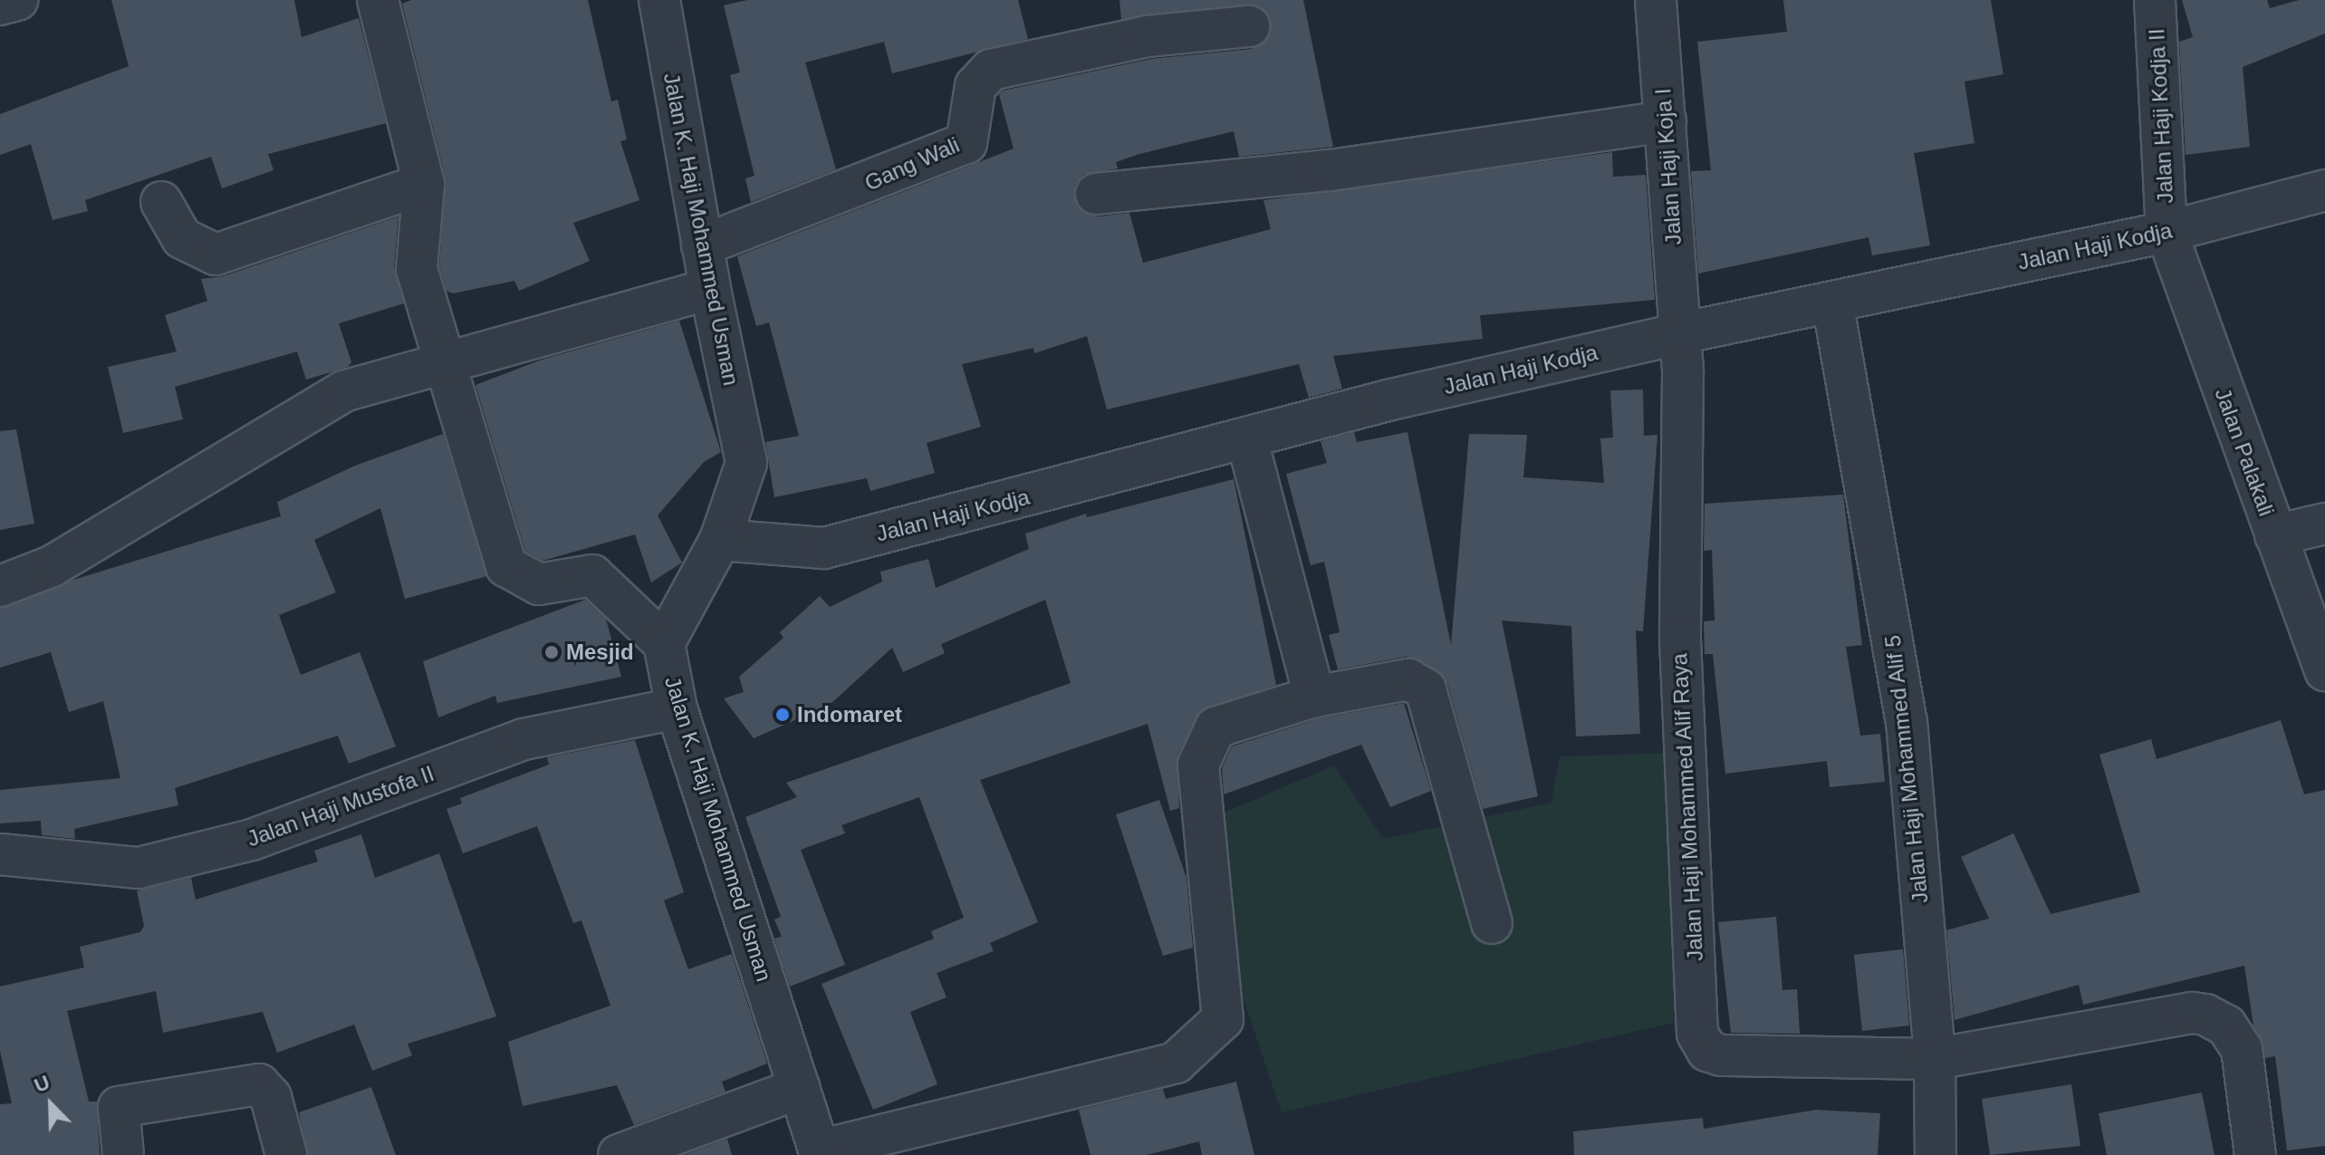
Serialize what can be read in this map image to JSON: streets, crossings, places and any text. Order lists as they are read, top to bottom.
{
  "streets": {
    "street": [
      "Jalan Haji Kodja II",
      "Gang Wali",
      "Jalan Haji Koja I",
      "Jalan K. Haji Mohammed Usman",
      "Jalan Haji Kodja",
      "Jalan Palakali",
      "Jalan Haji Mohammed Alif 5",
      "Jalan Haji Mustofa II",
      "Jalan Haji Mohammed Alif Raya"
    ]
  },
  "crossings": [
    ["Jalan Haji Kodja II", "Jalan Haji Kodja"],
    ["Jalan Haji Kodja II", "Jalan Palakali"],
    ["Gang Wali", "Jalan K. Haji Mohammed Usman"],
    ["Jalan Haji Koja I", "Jalan Haji Kodja"],
    ["Jalan Haji Koja I", "Jalan Haji Mohammed Alif Raya"],
    ["Jalan K. Haji Mohammed Usman", "Jalan Haji Kodja"],
    ["Jalan K. Haji Mohammed Usman", "Jalan Haji Mustofa II"],
    ["Jalan Haji Kodja", "Jalan Palakali"],
    ["Jalan Haji Kodja", "Jalan Haji Mohammed Alif 5"],
    ["Jalan Haji Kodja", "Jalan Haji Mohammed Alif Raya"],
    ["Jalan Haji Mohammed Alif 5", "Jalan Haji Mohammed Alif Raya"]
  ],
  "places": ["Mesjid", "Indomaret"],
  "north": "top left"
}
